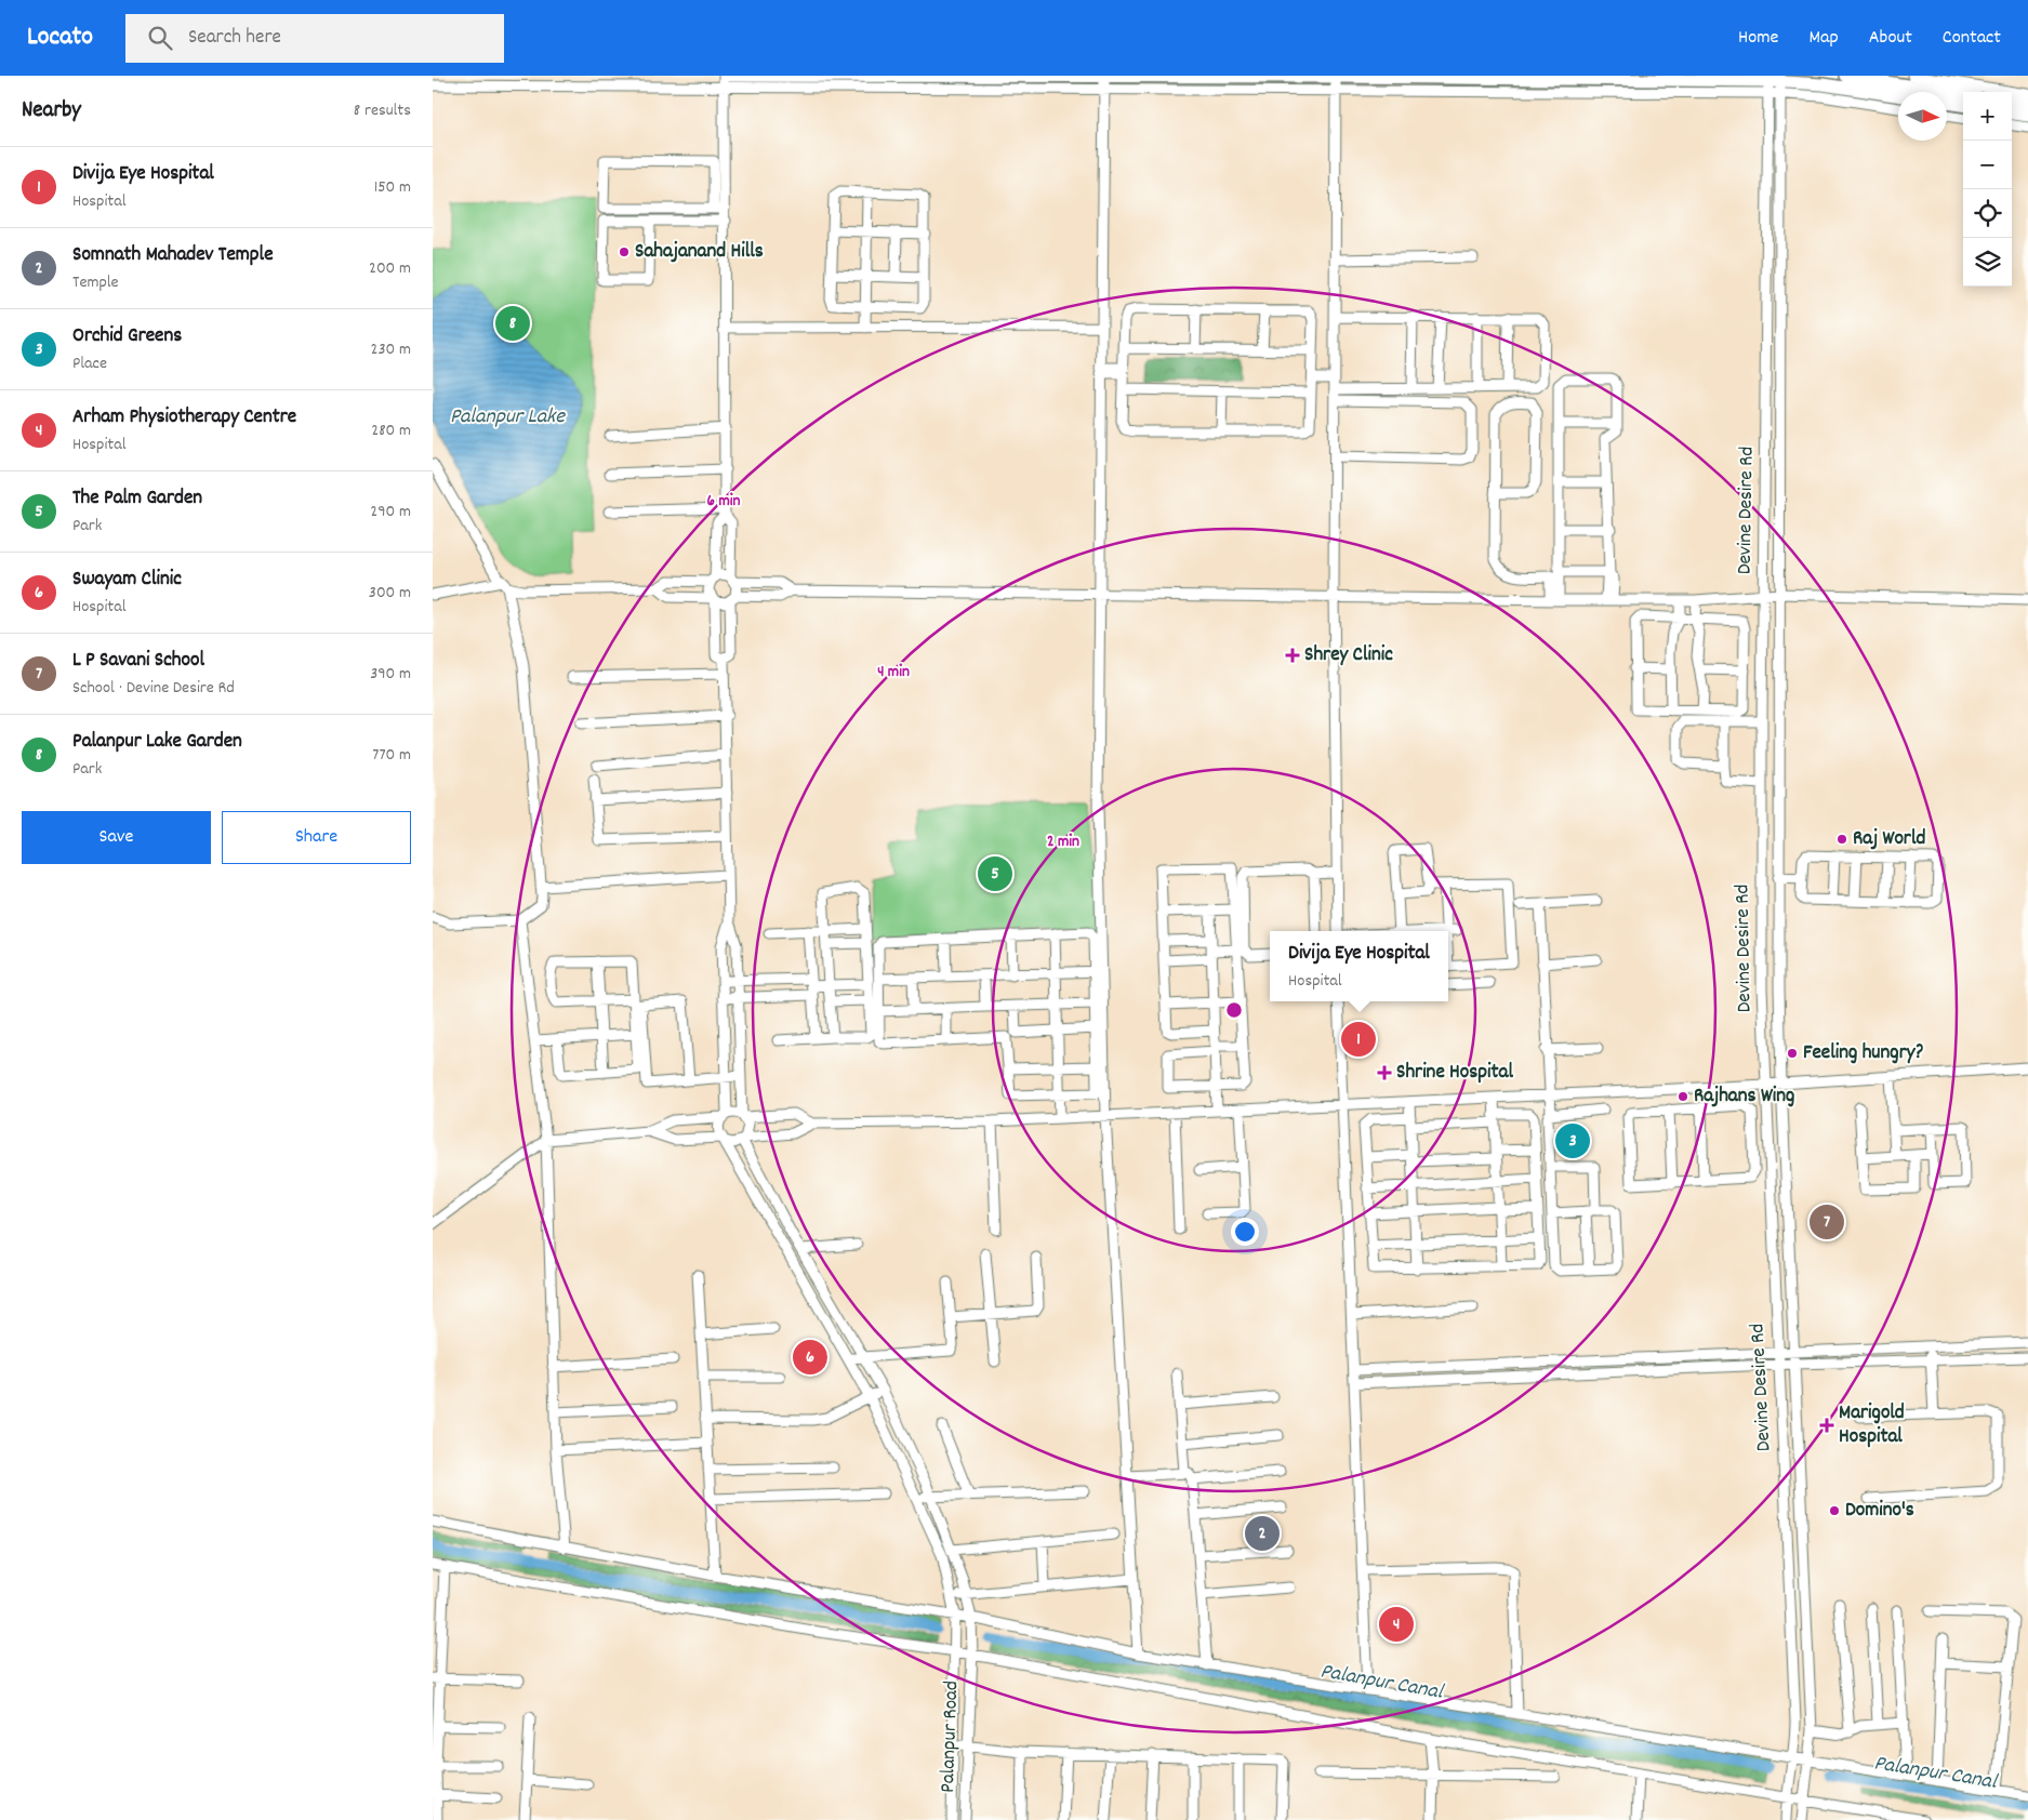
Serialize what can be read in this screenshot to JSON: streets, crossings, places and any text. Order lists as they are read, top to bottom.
{
  "streets": {
    "street": ["Devine Desire Rd", "Palanpur Road"]
  },
  "water": ["Palanpur Lake", "Palanpur Canal"],
  "places": {
    "other": [
      "Sahajanand Hills",
      "Raj World",
      "Feeling hungry?",
      "Rajhans Wing",
      "Domino's"
    ],
    "health": ["Shrey Clinic", "Shrine Hospital", "Marigold Hospital"]
  },
  "north": "right",
  "page": {
    "header": "Locato",
    "search": "Search here",
    "nav": [
      "Home",
      "Map",
      "About",
      "Contact"
    ],
    "heading": ["Nearby", "8 results"],
    "map_buttons": ["+", "−"],
    "list": [
      {
        "mark": "1",
        "name": "Divija Eye Hospital",
        "note": "Hospital",
        "value": "150 m"
      },
      {
        "mark": "2",
        "name": "Somnath Mahadev Temple",
        "note": "Temple",
        "value": "200 m"
      },
      {
        "mark": "3",
        "name": "Orchid Greens",
        "note": "Place",
        "value": "230 m"
      },
      {
        "mark": "4",
        "name": "Arham Physiotherapy Centre",
        "note": "Hospital",
        "value": "280 m"
      },
      {
        "mark": "5",
        "name": "The Palm Garden",
        "note": "Park",
        "value": "290 m"
      },
      {
        "mark": "6",
        "name": "Swayam Clinic",
        "note": "Hospital",
        "value": "300 m"
      },
      {
        "mark": "7",
        "name": "L P Savani School",
        "note": "School · Devine Desire Rd",
        "value": "390 m"
      },
      {
        "mark": "8",
        "name": "Palanpur Lake Garden",
        "note": "Park",
        "value": "770 m"
      }
    ],
    "pins": [
      "8",
      "5",
      "1",
      "3",
      "7",
      "6",
      "2",
      "4"
    ],
    "buttons": ["Save", "Share"],
    "popup": ["Divija Eye Hospital", "Hospital"]
  },
  "rings": ["6 min", "4 min", "2 min"]
}
